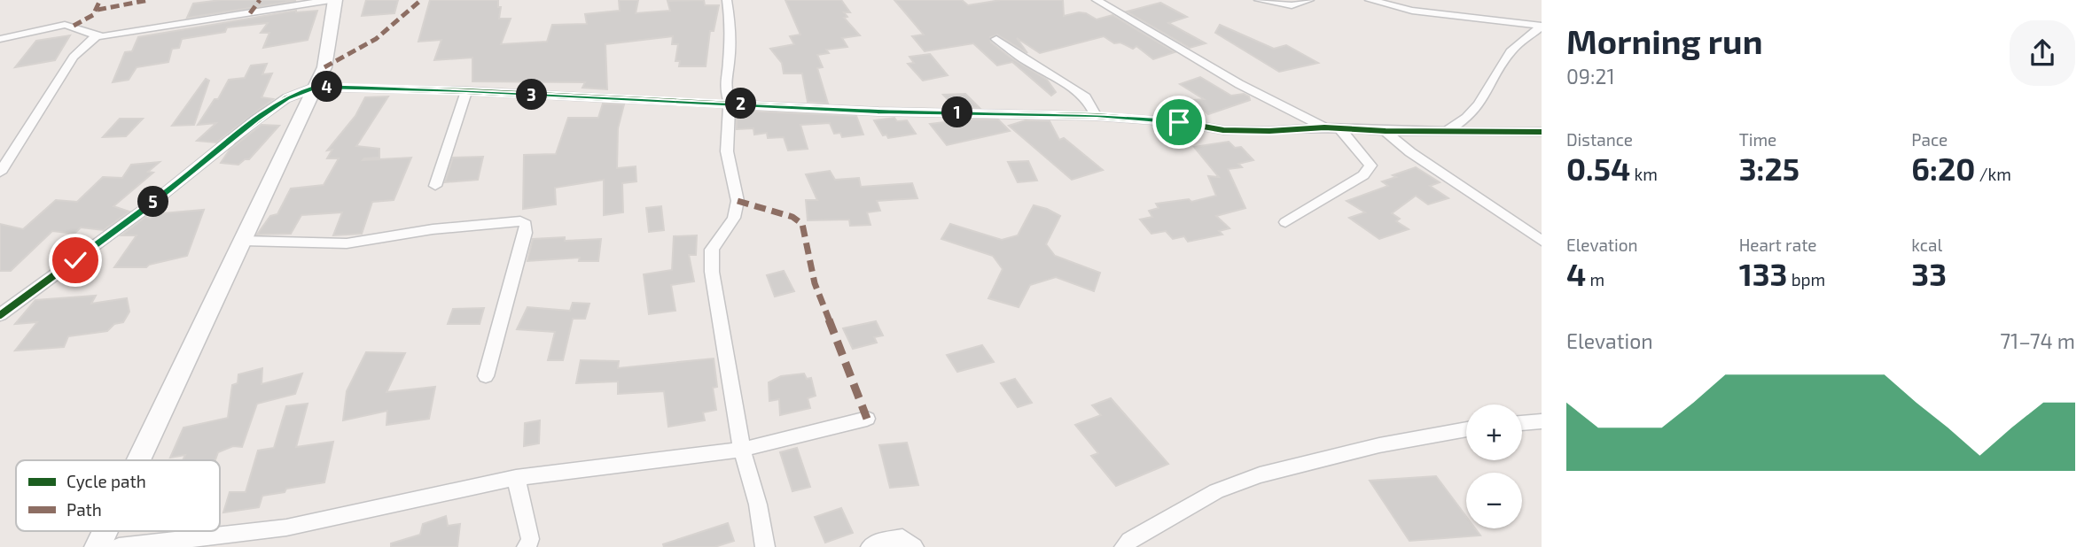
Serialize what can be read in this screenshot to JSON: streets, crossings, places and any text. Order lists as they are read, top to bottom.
{
  "legend": ["Cycle path", "Path"],
  "page": {
    "heading": ["Morning run", "09:21"],
    "pins": [
      "4",
      "3",
      "2",
      "1",
      "5"
    ],
    "stats": [
      ["Distance", "0.54 km"],
      ["Time", "3:25"],
      ["Pace", "6:20 /km"],
      ["Elevation", "4 m"],
      ["Heart rate", "133 bpm"],
      ["kcal", "33"]
    ],
    "chart": ["Elevation", "71–74 m"],
    "map_buttons": ["+", "−"]
  }
}
